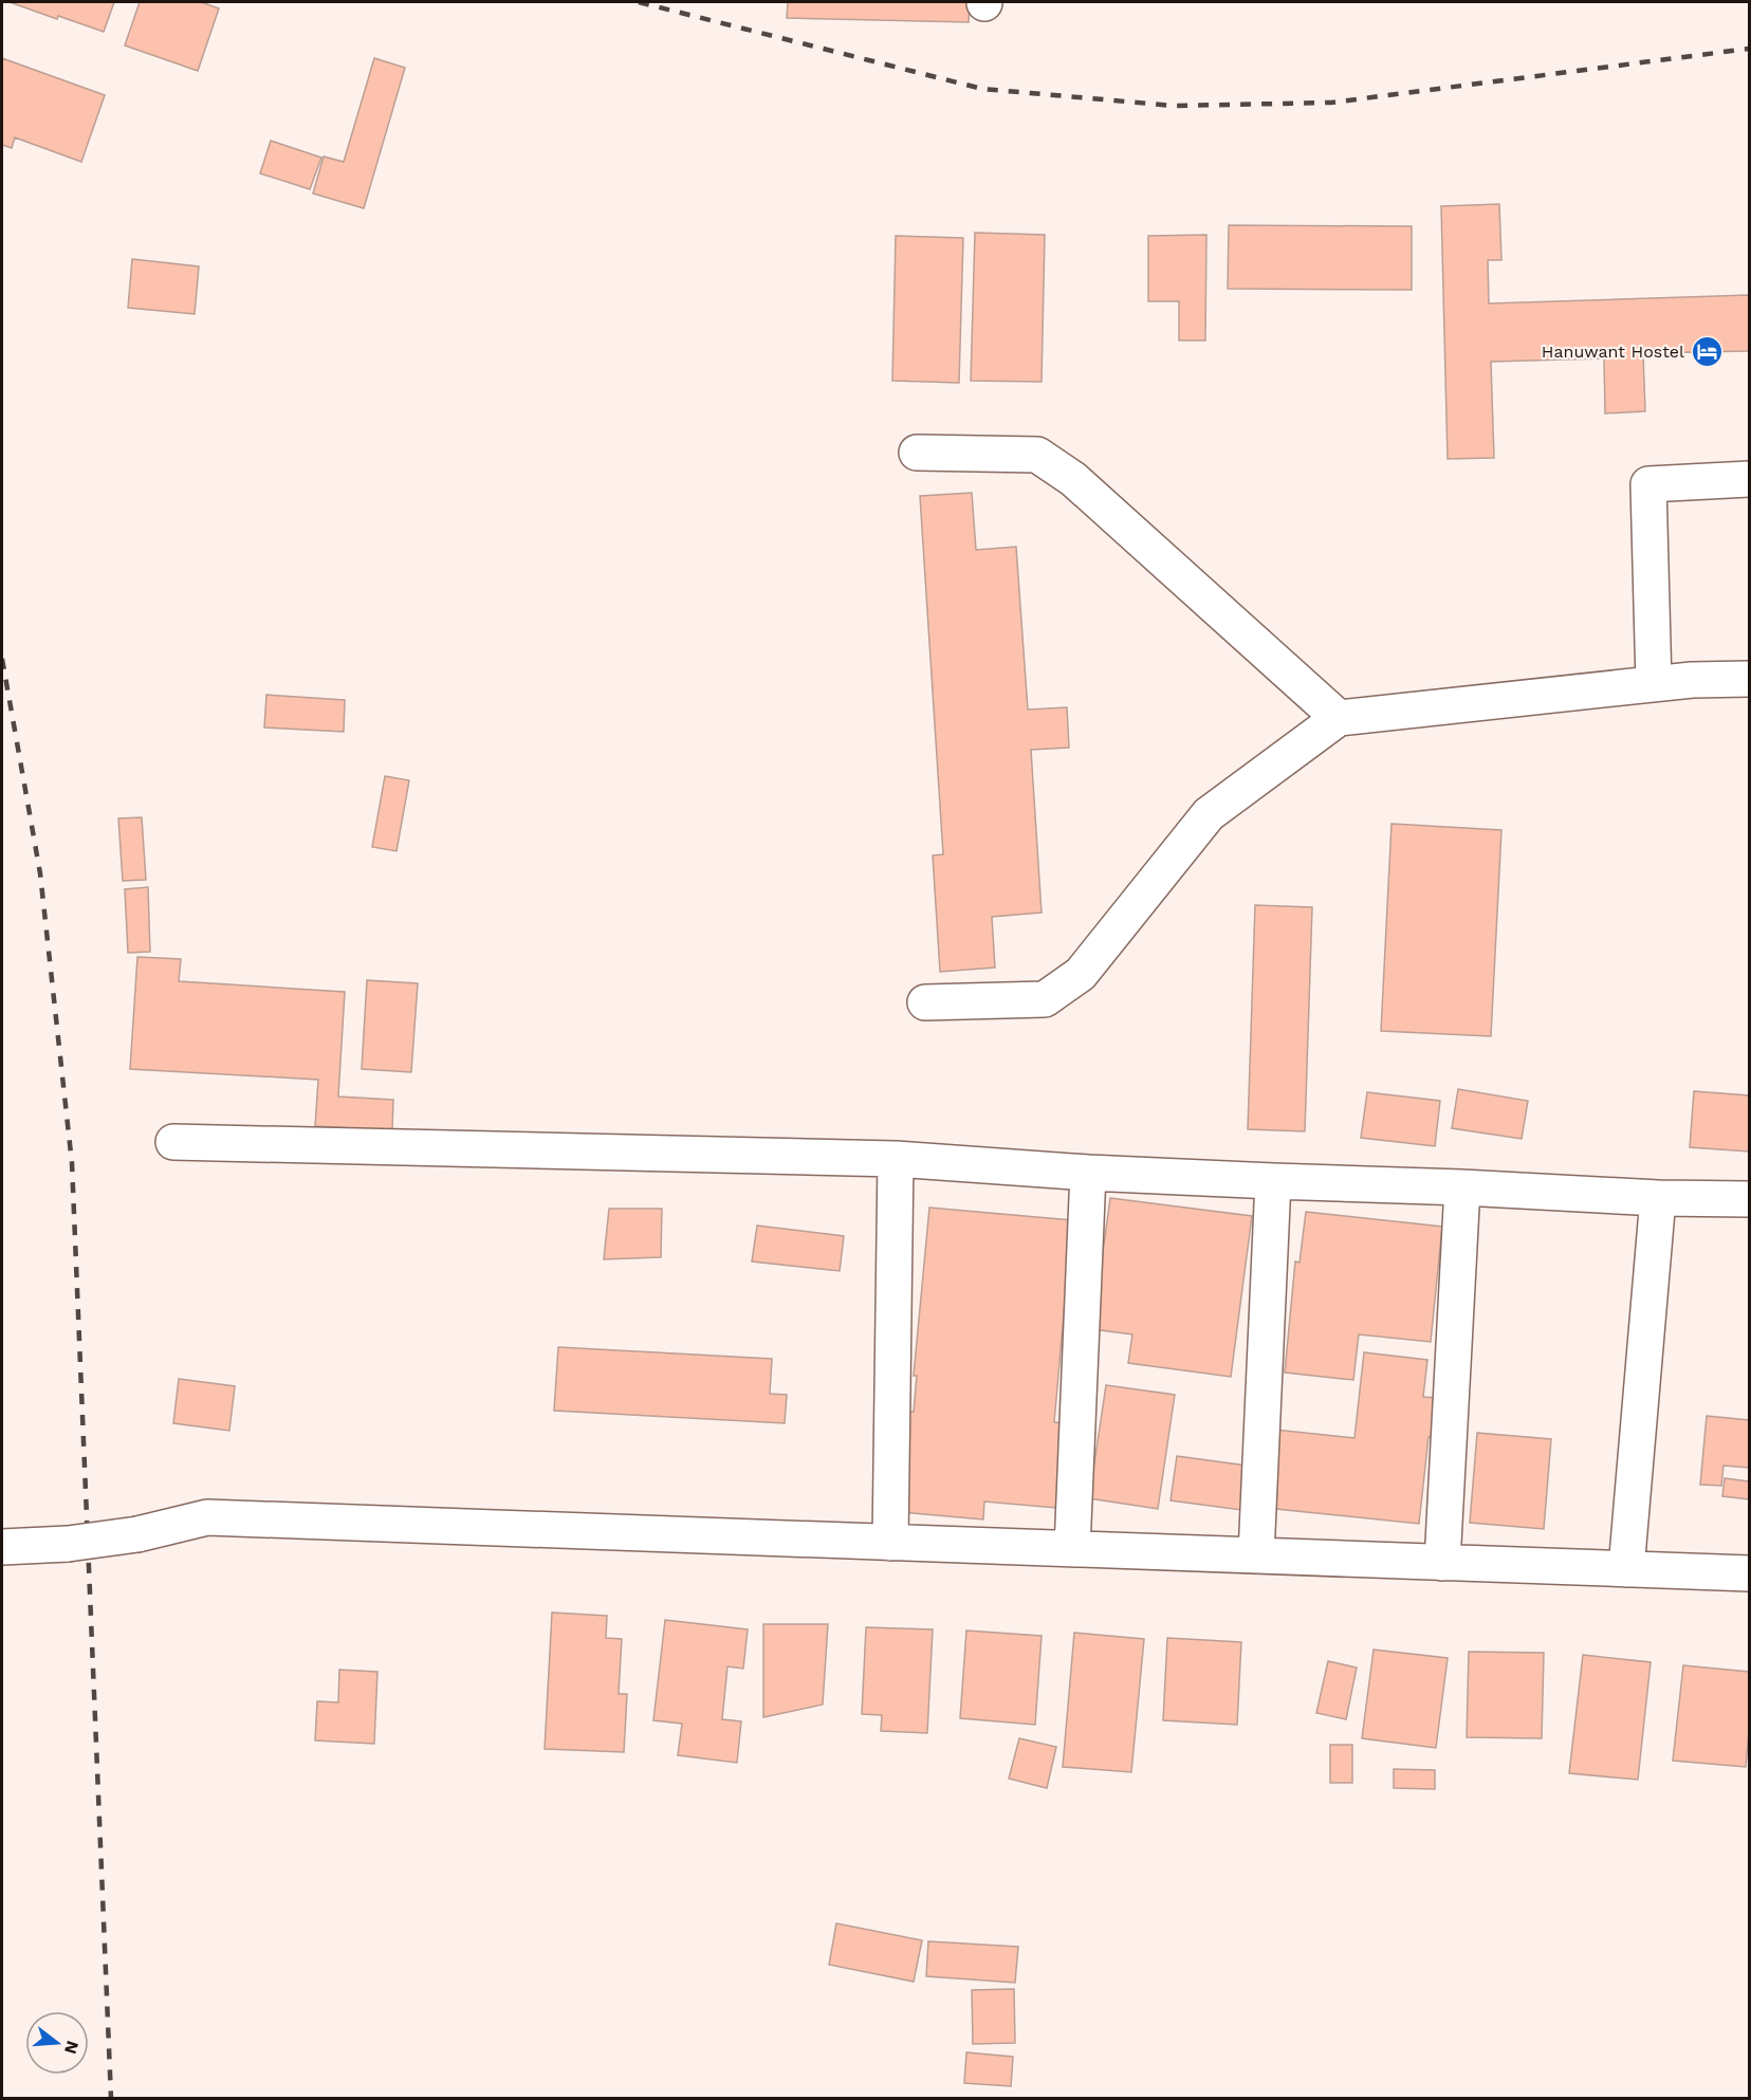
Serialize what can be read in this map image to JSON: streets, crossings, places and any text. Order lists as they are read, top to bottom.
{
  "places": {
    "hotel": ["Hanuwant Hostel"]
  },
  "north": "right"
}
